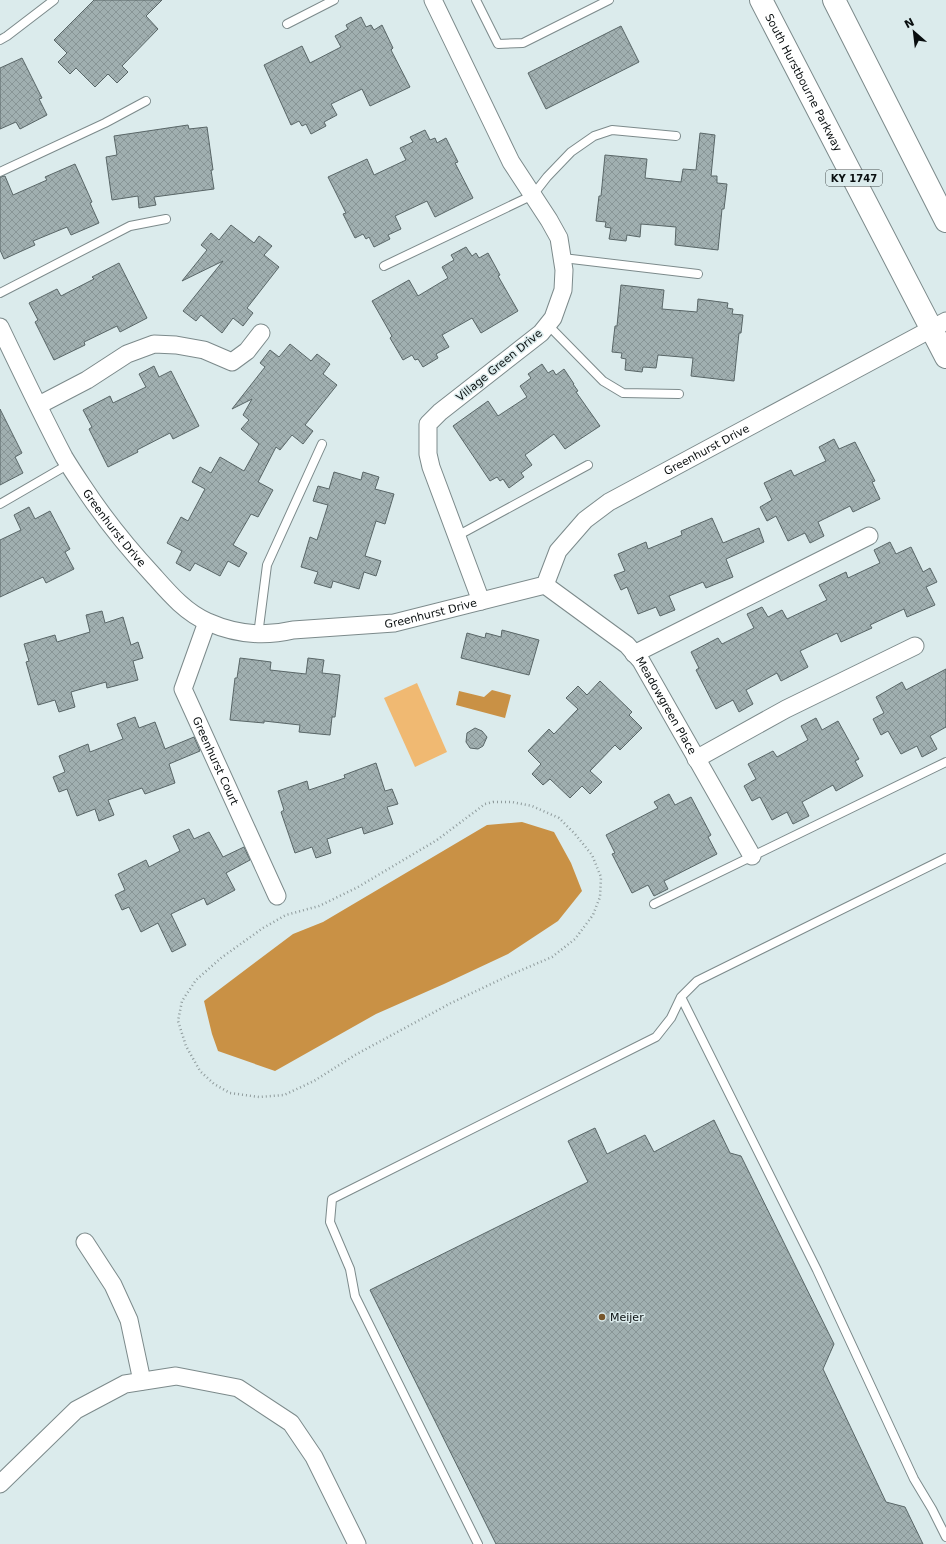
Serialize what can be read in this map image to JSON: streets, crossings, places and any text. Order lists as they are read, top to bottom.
{
  "streets": {
    "main road": ["South Hurstbourne Parkway", "KY 1747"],
    "street": [
      "Village Green Drive",
      "Greenhurst Drive",
      "Meadowgreen Place",
      "Greenhurst Court"
    ]
  },
  "crossings": [
    ["South Hurstbourne Parkway", "Greenhurst Drive"],
    ["Village Green Drive", "Greenhurst Drive"],
    ["Greenhurst Drive", "Meadowgreen Place"],
    ["Greenhurst Drive", "Greenhurst Court"]
  ],
  "places": ["Meijer"],
  "north": "top left"
}
